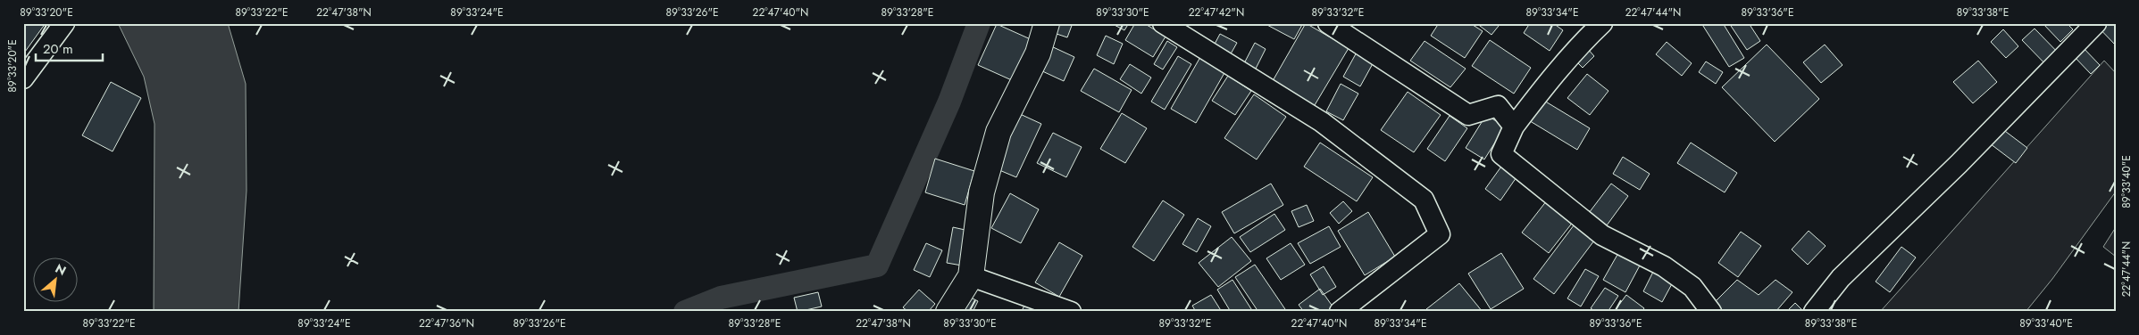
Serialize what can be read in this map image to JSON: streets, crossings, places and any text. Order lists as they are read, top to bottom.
{
  "scale_bar": "20 m",
  "north": "top right",
  "coordinates": [
    "89°33'20\"E",
    "89°33'22\"E",
    "22°47'38\"N",
    "89°33'24\"E",
    "89°33'26\"E",
    "22°47'40\"N",
    "89°33'28\"E",
    "89°33'30\"E",
    "22°47'42\"N",
    "89°33'32\"E",
    "89°33'34\"E",
    "22°47'44\"N",
    "89°33'36\"E",
    "89°33'38\"E",
    "89°33'40\"E",
    "22°47'36\"N"
  ]
}
